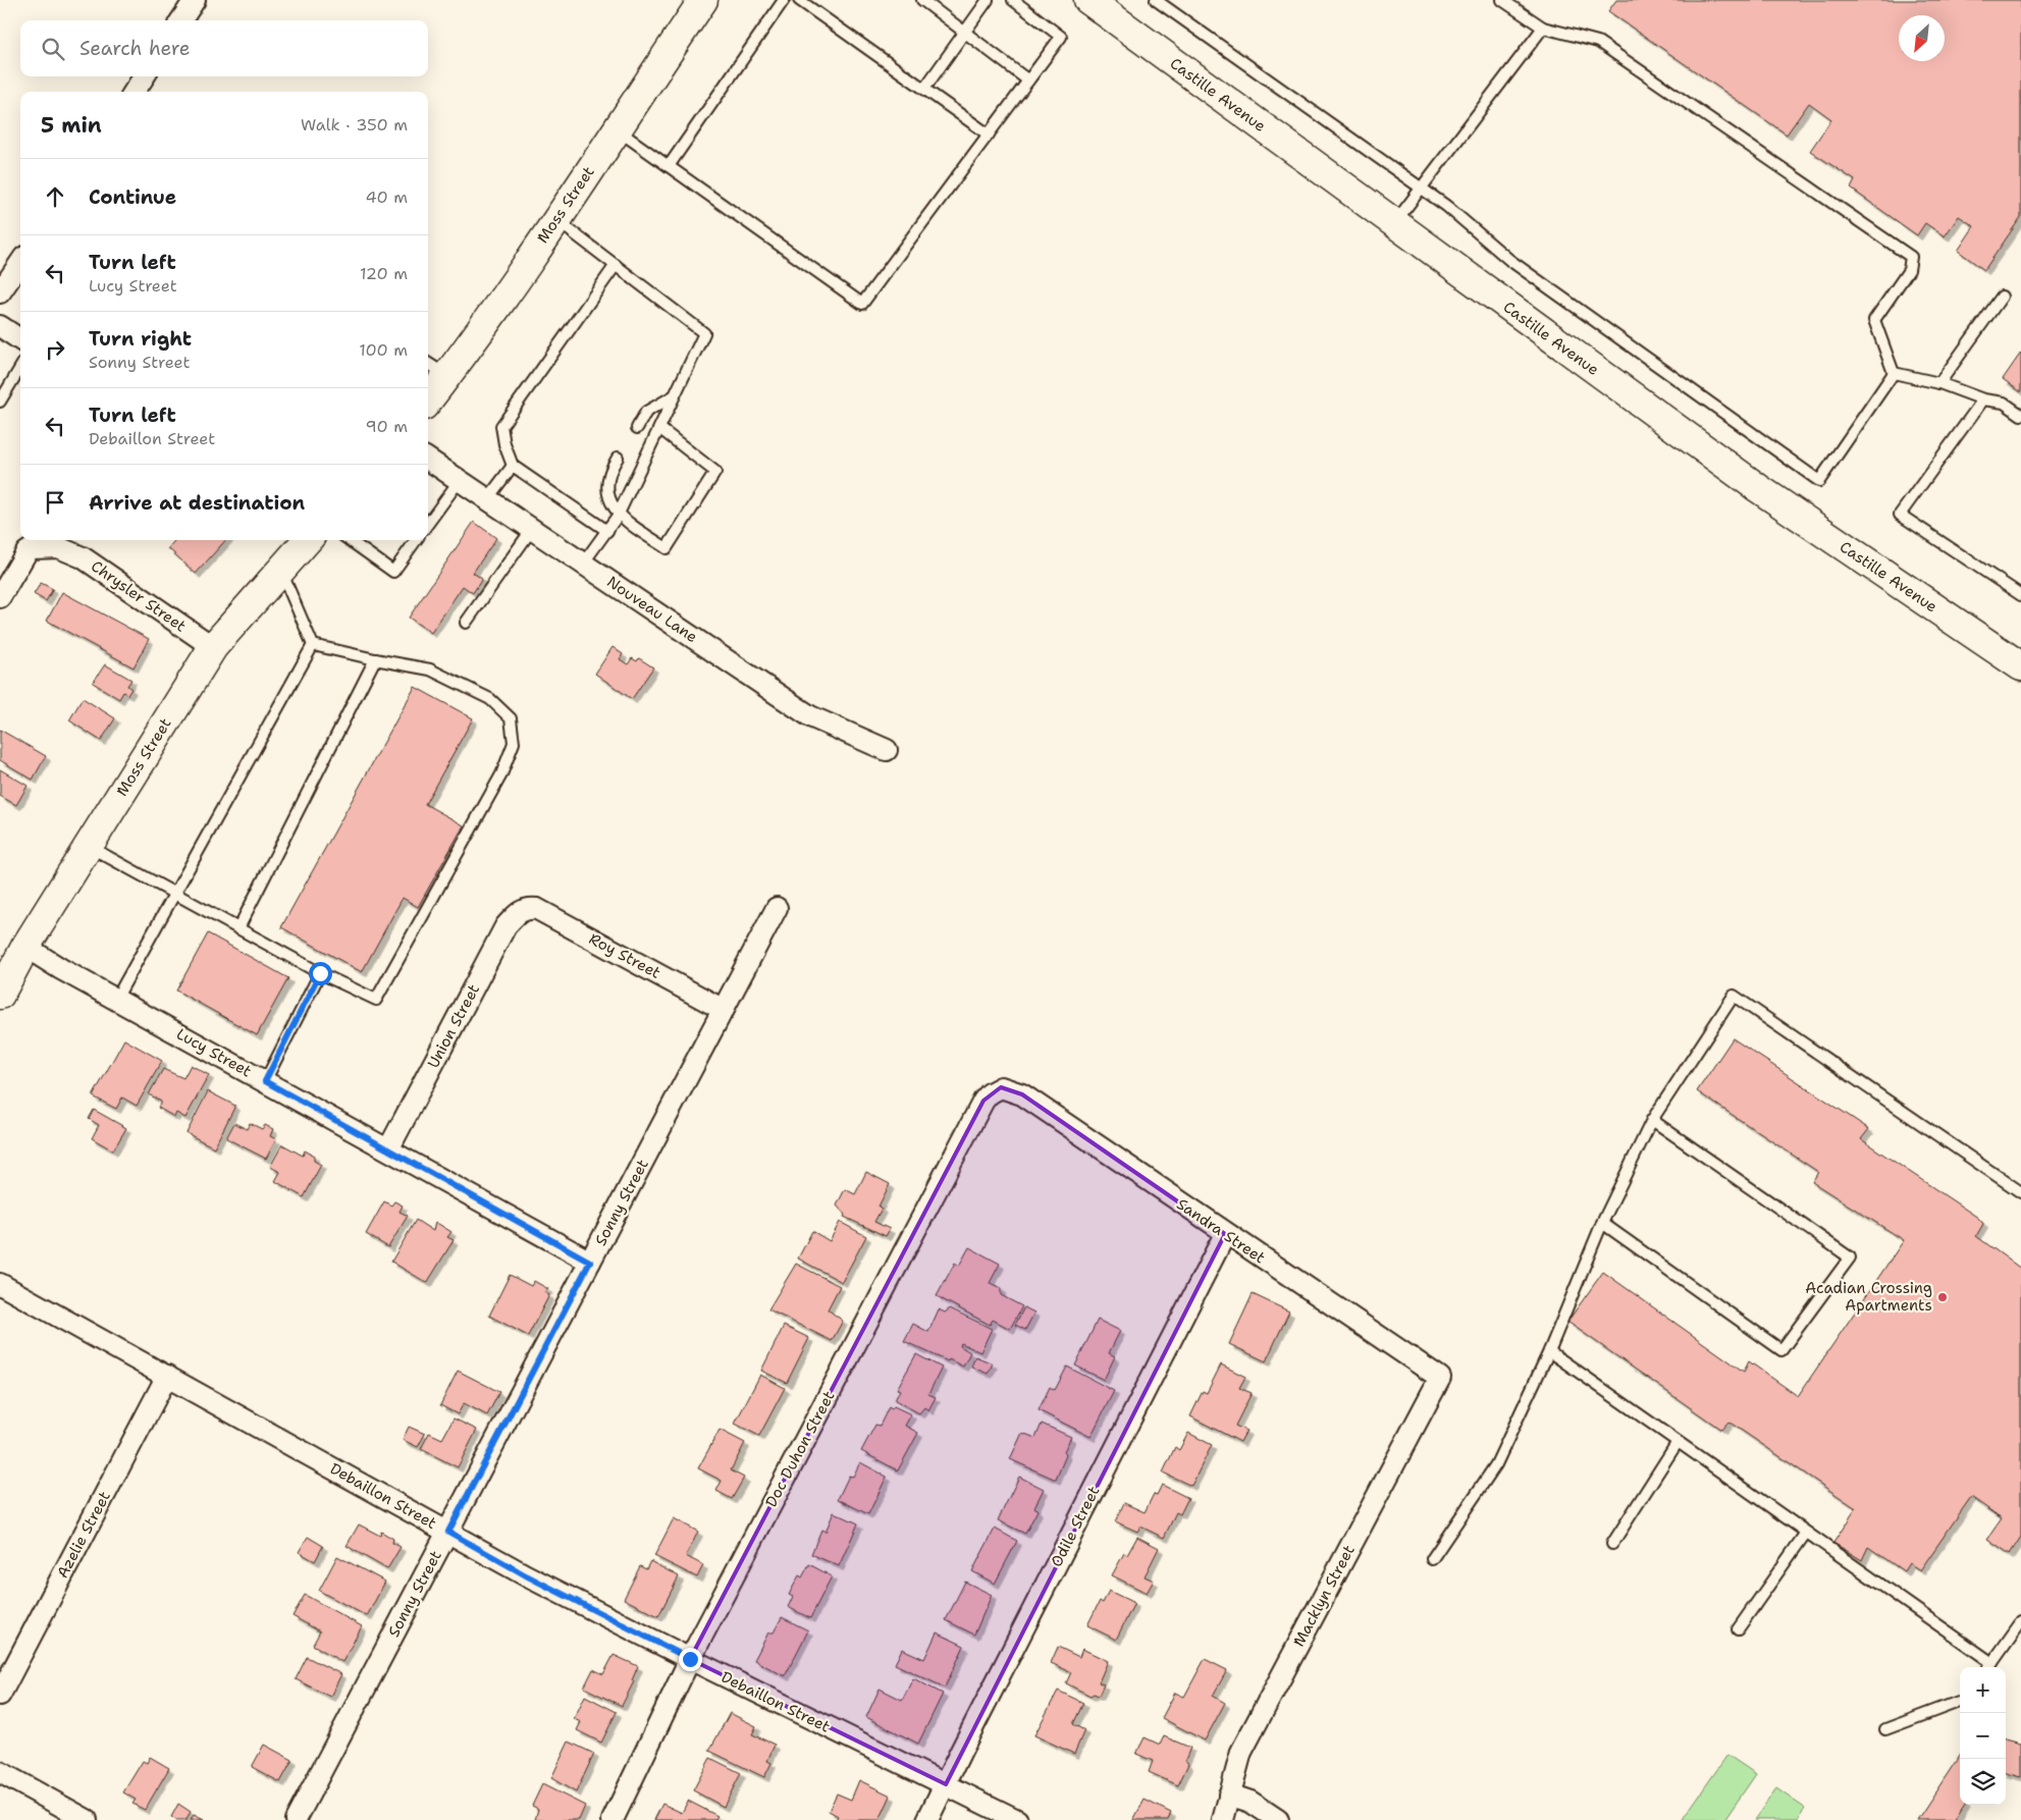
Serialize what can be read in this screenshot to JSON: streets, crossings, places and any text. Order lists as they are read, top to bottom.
{
  "streets": {
    "street": [
      "Castille Avenue",
      "Moss Street",
      "Chrysler Street",
      "Nouveau Lane",
      "Roy Street",
      "Union Street",
      "Lucy Street",
      "Sonny Street",
      "Sandra Street",
      "Doc Duhon Street",
      "Debaillon Street",
      "Odile Street",
      "Azelie Street",
      "Macklyn Street"
    ]
  },
  "crossings": [
    ["Moss Street", "Chrysler Street"],
    ["Moss Street", "Lucy Street"],
    ["Roy Street", "Union Street"],
    ["Roy Street", "Sonny Street"],
    ["Union Street", "Lucy Street"],
    ["Lucy Street", "Sonny Street"],
    ["Sonny Street", "Debaillon Street"],
    ["Sandra Street", "Doc Duhon Street"],
    ["Sandra Street", "Odile Street"],
    ["Sandra Street", "Macklyn Street"],
    ["Doc Duhon Street", "Debaillon Street"],
    ["Debaillon Street", "Odile Street"],
    ["Debaillon Street", "Azelie Street"]
  ],
  "places": ["Acadian Crossing Apartments"],
  "north": "bottom left",
  "page": {
    "search": "Search here",
    "heading": ["5 min", "Walk · 350 m"],
    "list": [
      ["Continue", "40 m"],
      ["Turn left", "Lucy Street", "120 m"],
      ["Turn right", "Sonny Street", "100 m"],
      ["Turn left", "Debaillon Street", "90 m"],
      "Arrive at destination"
    ],
    "map_buttons": ["+", "−"]
  }
}
